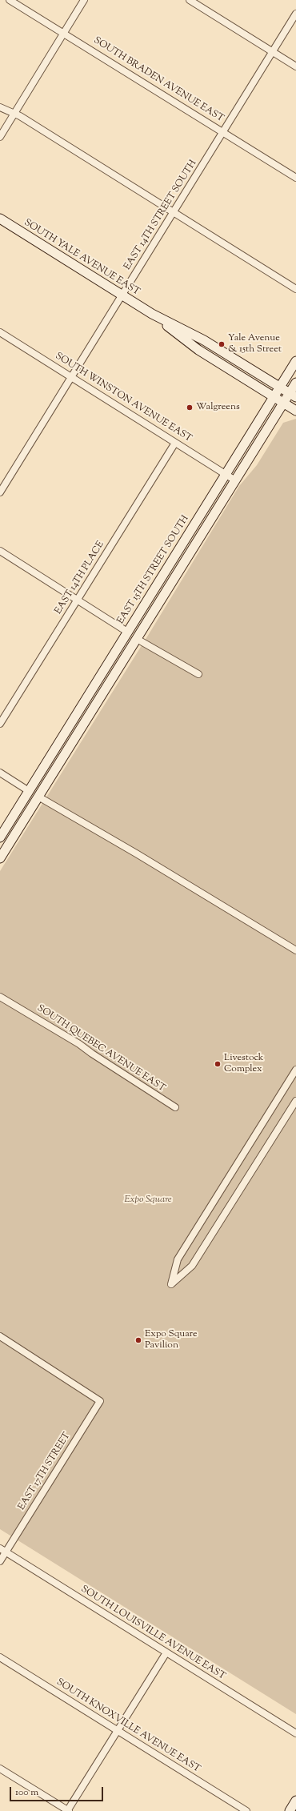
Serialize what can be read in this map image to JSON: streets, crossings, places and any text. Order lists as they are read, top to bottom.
{
  "streets": {
    "main road": ["SOUTH YALE AVENUE EAST", "EAST 15TH STREET SOUTH"],
    "street": [
      "SOUTH BRADEN AVENUE EAST",
      "EAST 14TH STREET SOUTH",
      "SOUTH WINSTON AVENUE EAST",
      "EAST 14TH PLACE",
      "SOUTH QUEBEC AVENUE EAST",
      "EAST 17TH STREET",
      "SOUTH LOUISVILLE AVENUE EAST",
      "SOUTH KNOXVILLE AVENUE EAST"
    ]
  },
  "crossings": [
    ["SOUTH BRADEN AVENUE EAST", "EAST 14TH STREET SOUTH"],
    ["EAST 14TH STREET SOUTH", "SOUTH YALE AVENUE EAST"],
    ["EAST 14TH STREET SOUTH", "SOUTH WINSTON AVENUE EAST"],
    ["SOUTH YALE AVENUE EAST", "EAST 15TH STREET SOUTH"],
    ["SOUTH WINSTON AVENUE EAST", "EAST 15TH STREET SOUTH"],
    ["SOUTH WINSTON AVENUE EAST", "EAST 14TH PLACE"],
    ["EAST 17TH STREET", "SOUTH LOUISVILLE AVENUE EAST"]
  ],
  "parks": ["Expo Square"],
  "places": [
    "Yale Avenue & 15th Street",
    "Walgreens",
    "Livestock Complex",
    "Expo Square Pavilion"
  ],
  "scale_bar": "100 m"
}
